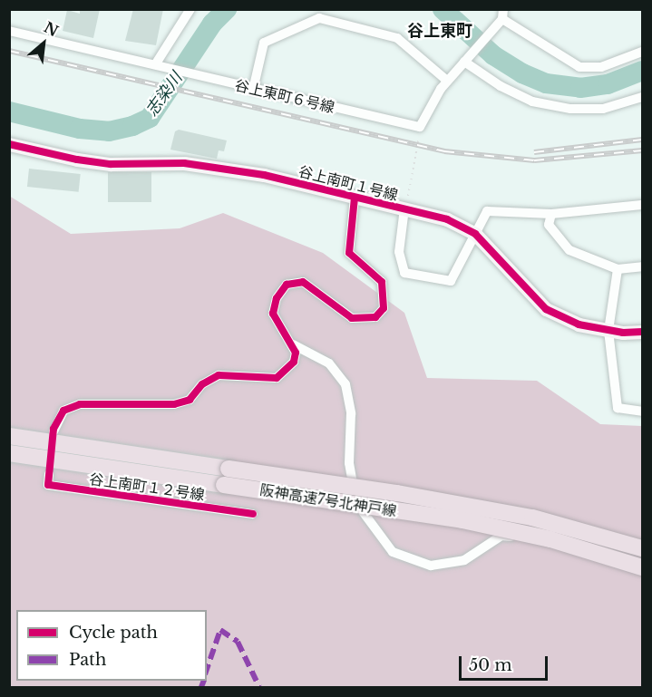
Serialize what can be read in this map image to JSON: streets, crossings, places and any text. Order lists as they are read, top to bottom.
{
  "streets": {
    "highway": ["阪神高速7号北神戸線"],
    "street": ["谷上東町６号線", "谷上南町１号線", "谷上南町１２号線"]
  },
  "districts": ["谷上東町"],
  "water": ["志染川"],
  "legend": ["Cycle path", "Path"],
  "scale_bar": "50 m",
  "north": "top right"
}
